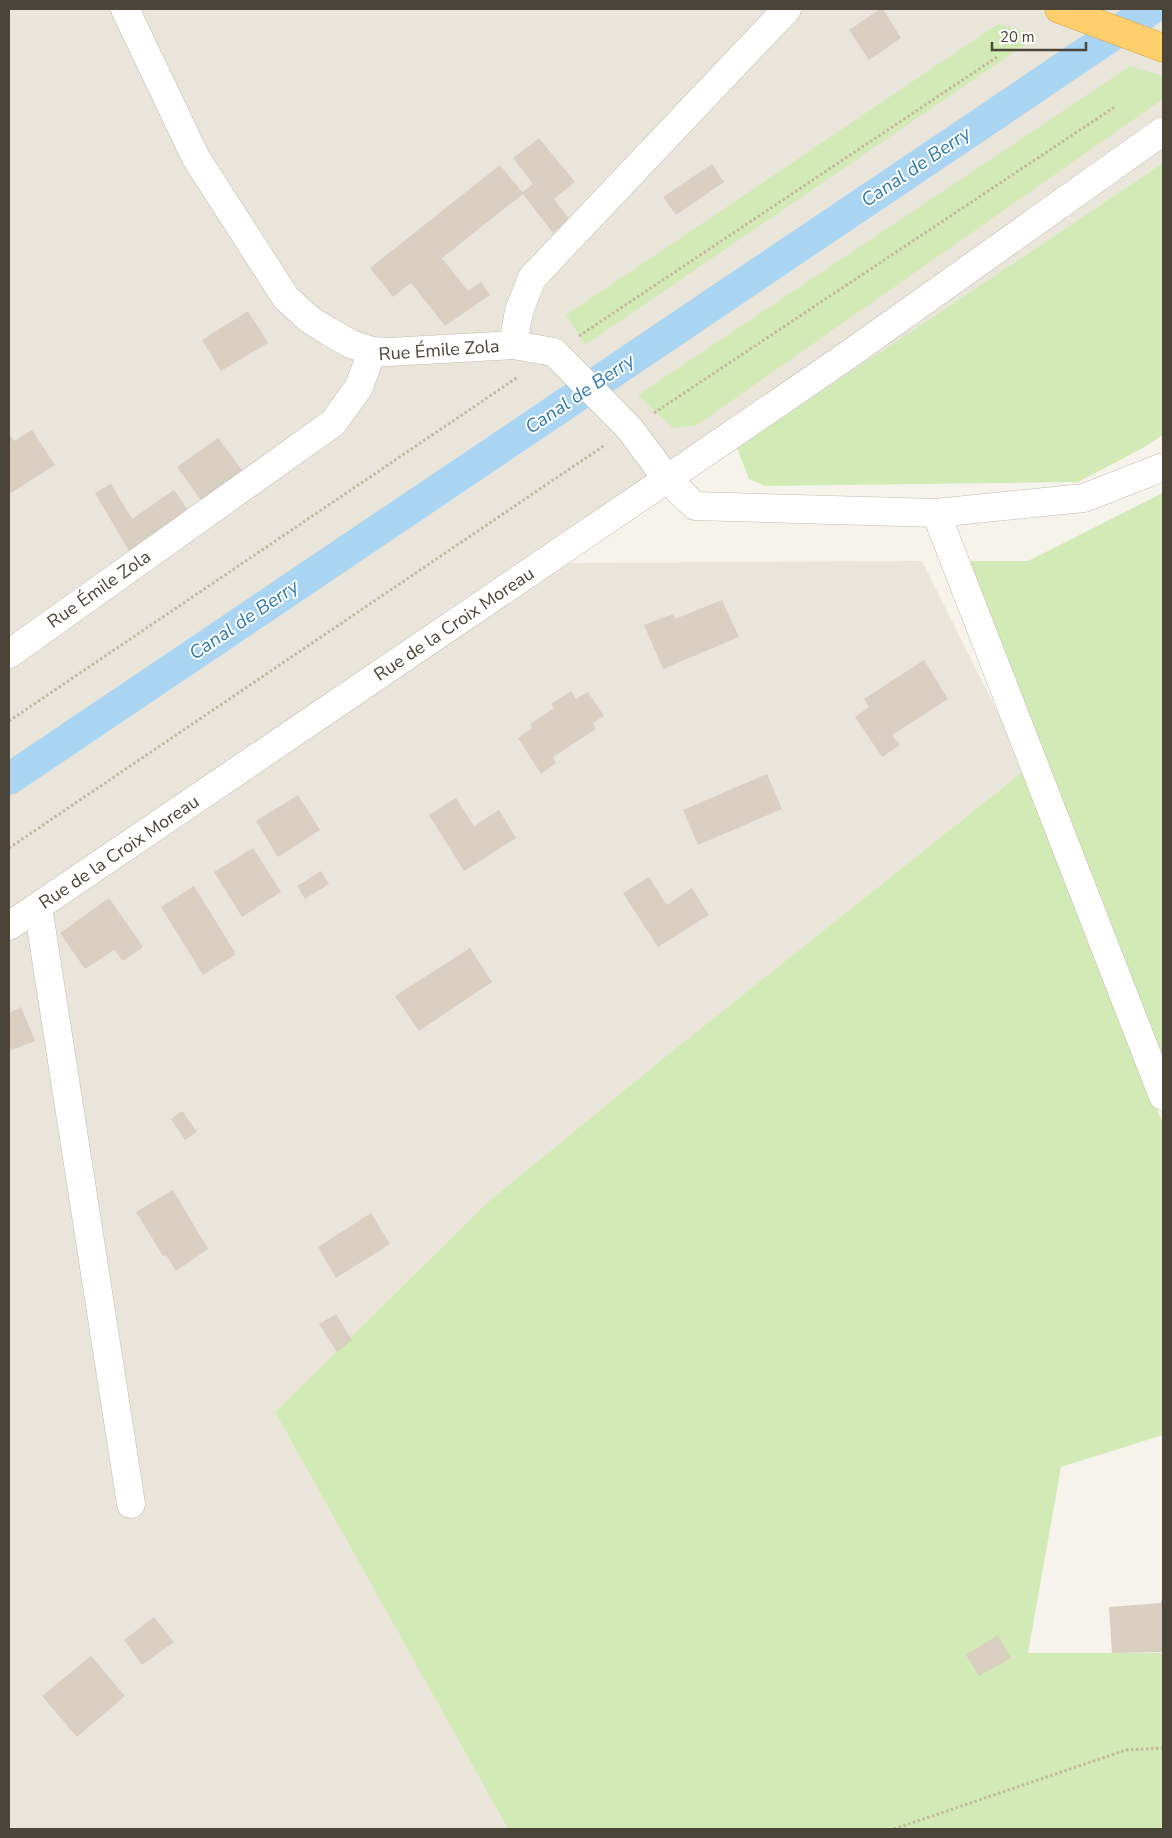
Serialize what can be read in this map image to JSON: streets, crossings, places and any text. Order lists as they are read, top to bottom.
{
  "streets": {
    "street": ["Rue Émile Zola", "Rue de la Croix Moreau"]
  },
  "water": ["Canal de Berry"],
  "scale_bar": "20 m"
}
